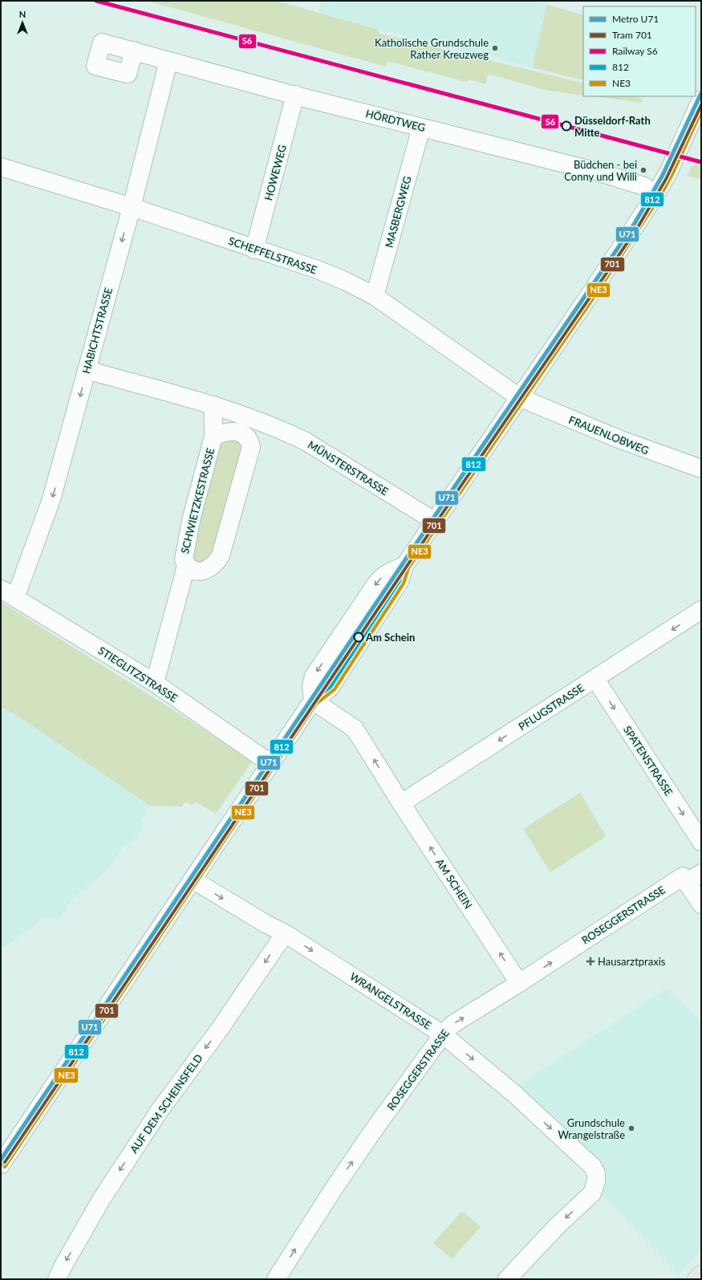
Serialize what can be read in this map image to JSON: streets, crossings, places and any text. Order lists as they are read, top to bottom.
{
  "streets": {
    "street": [
      "HÖRDTWEG",
      "HOWEWEG",
      "MASBERGWEG",
      "SCHEFFELSTRASSE",
      "HABICHTSTRASSE",
      "FRAUENLOBWEG",
      "MÜNSTERSTRASSE",
      "SCHWIETZKESTRASSE",
      "STIEGLITZSTRASSE",
      "PFLUGSTRASSE",
      "SPATENSTRASSE",
      "AM SCHEIN",
      "ROSEGGERSTRASSE",
      "WRANGELSTRASSE",
      "AUF DEM SCHEINSFELD"
    ]
  },
  "crossings": [
    ["HÖRDTWEG", "HOWEWEG"],
    ["HÖRDTWEG", "MASBERGWEG"],
    ["HÖRDTWEG", "HABICHTSTRASSE"],
    ["HOWEWEG", "SCHEFFELSTRASSE"],
    ["MASBERGWEG", "SCHEFFELSTRASSE"],
    ["SCHEFFELSTRASSE", "HABICHTSTRASSE"],
    ["SCHEFFELSTRASSE", "FRAUENLOBWEG"],
    ["HABICHTSTRASSE", "STIEGLITZSTRASSE"],
    ["MÜNSTERSTRASSE", "SCHWIETZKESTRASSE"],
    ["SCHWIETZKESTRASSE", "STIEGLITZSTRASSE"],
    ["PFLUGSTRASSE", "SPATENSTRASSE"],
    ["PFLUGSTRASSE", "AM SCHEIN"],
    ["AM SCHEIN", "ROSEGGERSTRASSE"],
    ["ROSEGGERSTRASSE", "WRANGELSTRASSE"],
    ["WRANGELSTRASSE", "AUF DEM SCHEINSFELD"]
  ],
  "one_way": [
    "HABICHTSTRASSE",
    "PFLUGSTRASSE",
    "SPATENSTRASSE",
    "AM SCHEIN",
    "ROSEGGERSTRASSE"
  ],
  "places": {
    "other": [
      "Katholische Grundschule Rather Kreuzweg",
      "Düsseldorf-Rath Mitte",
      "Büdchen - bei Conny und Willi",
      "Am Schein",
      "Grundschule Wrangelstraße"
    ],
    "health": ["Hausarztpraxis"]
  },
  "lines": [
    "rail line S6",
    "metro line U71",
    "transit line 812",
    "tram line 701",
    "transit line NE3"
  ],
  "legend": [
    "Metro U71",
    "Tram 701",
    "Railway S6",
    "812",
    "NE3"
  ],
  "north": "top"
}
